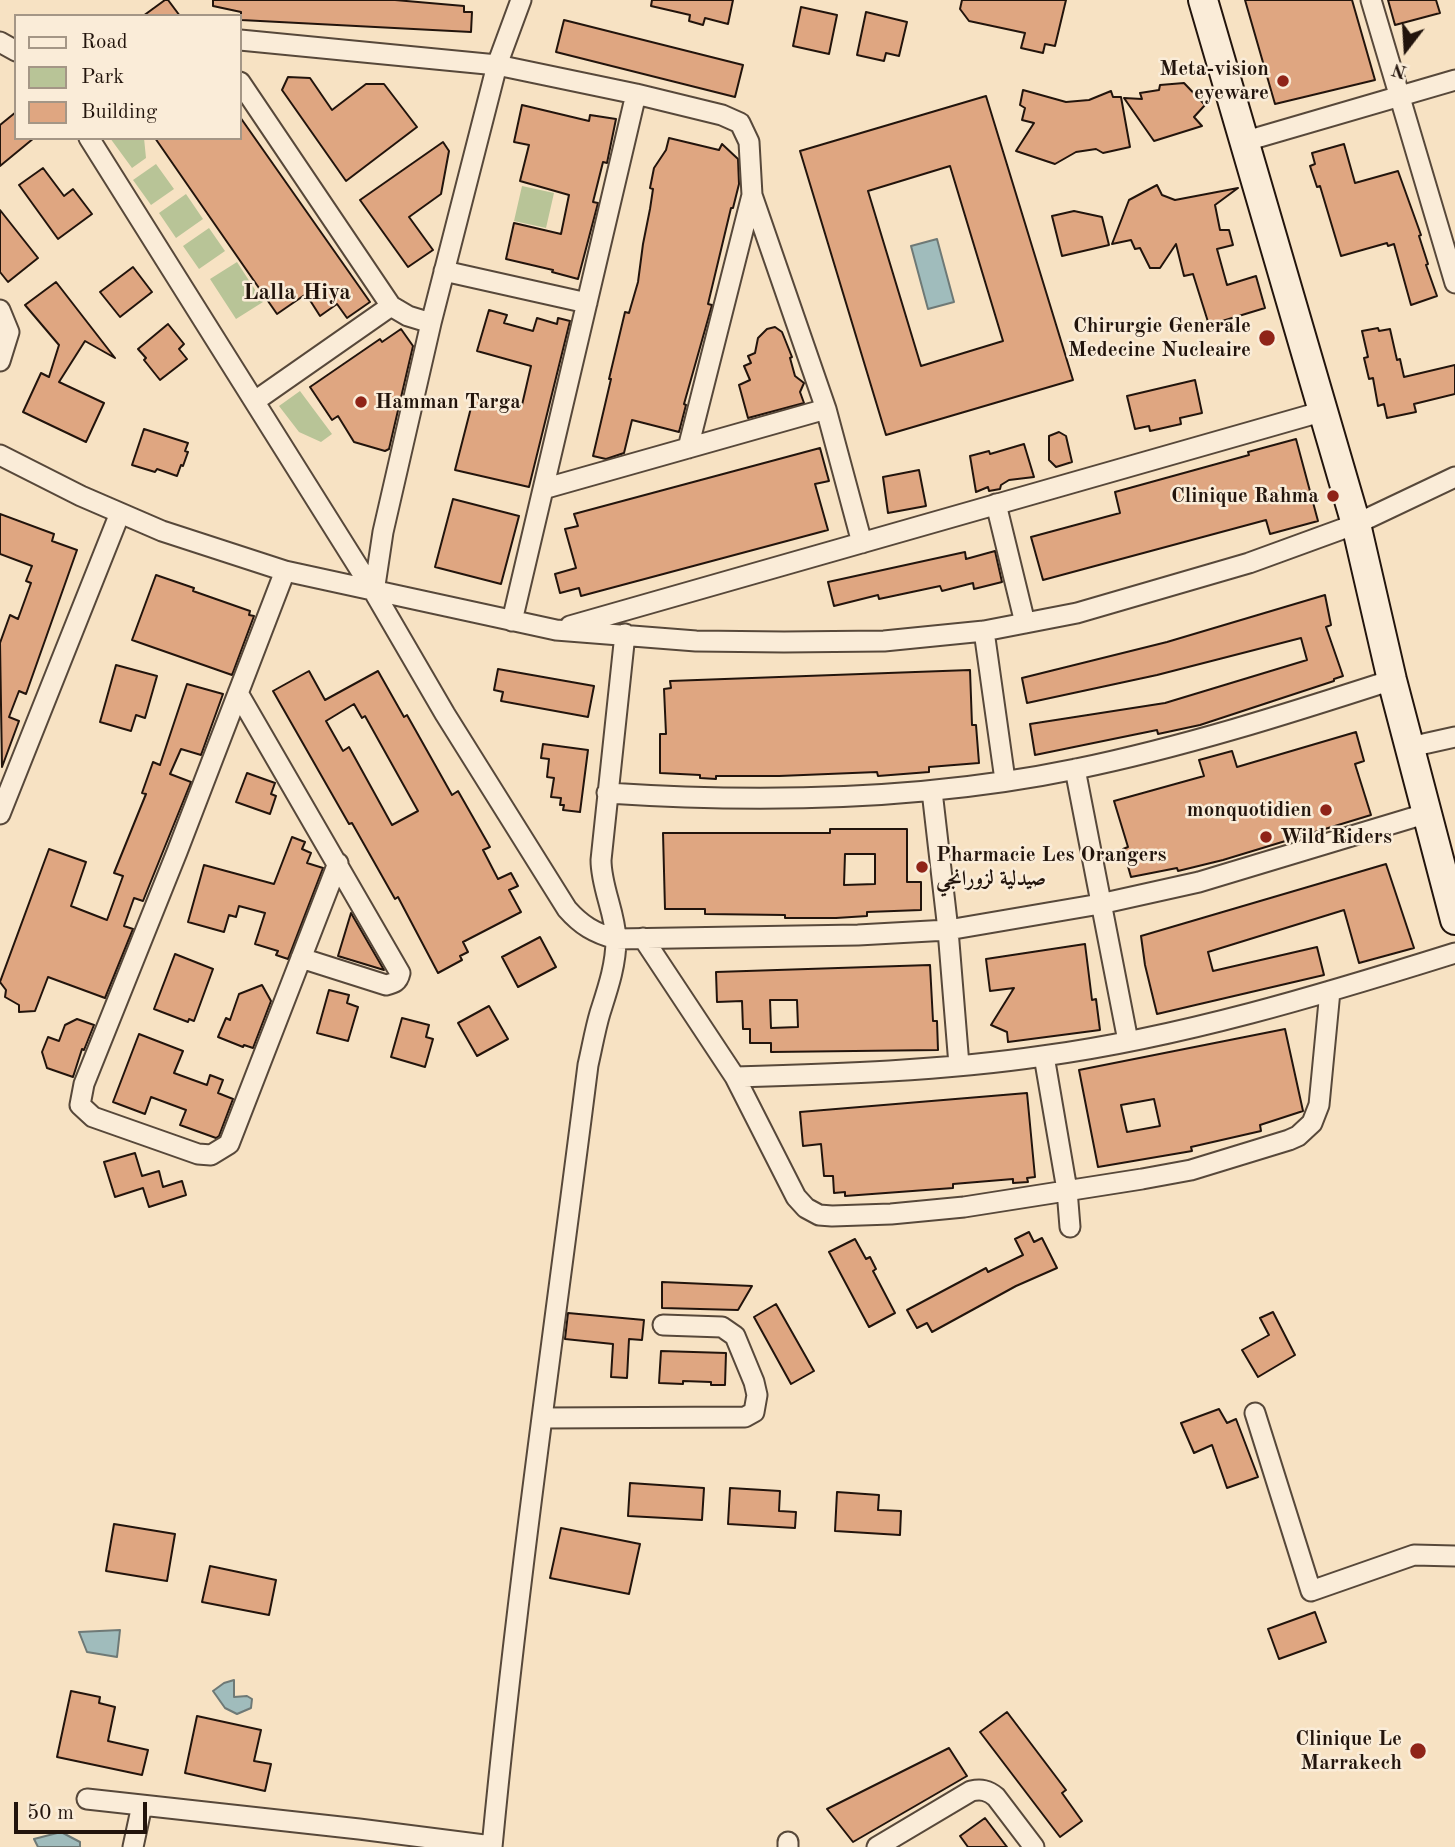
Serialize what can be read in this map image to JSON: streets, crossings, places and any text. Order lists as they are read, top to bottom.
{
  "districts": ["Lalla Hiya"],
  "places": [
    "Meta-vision eyeware",
    "Chirurgie Generale Medecine Nucleaire",
    "Hamman Targa",
    "Clinique Rahma",
    "monquotidien",
    "Wild Riders",
    "Pharmacie Les Orangers صيدلية لزورانجي",
    "Clinique Le Marrakech"
  ],
  "legend": ["Road", "Park", "Building"],
  "scale_bar": "50 m",
  "north": "bottom"
}
